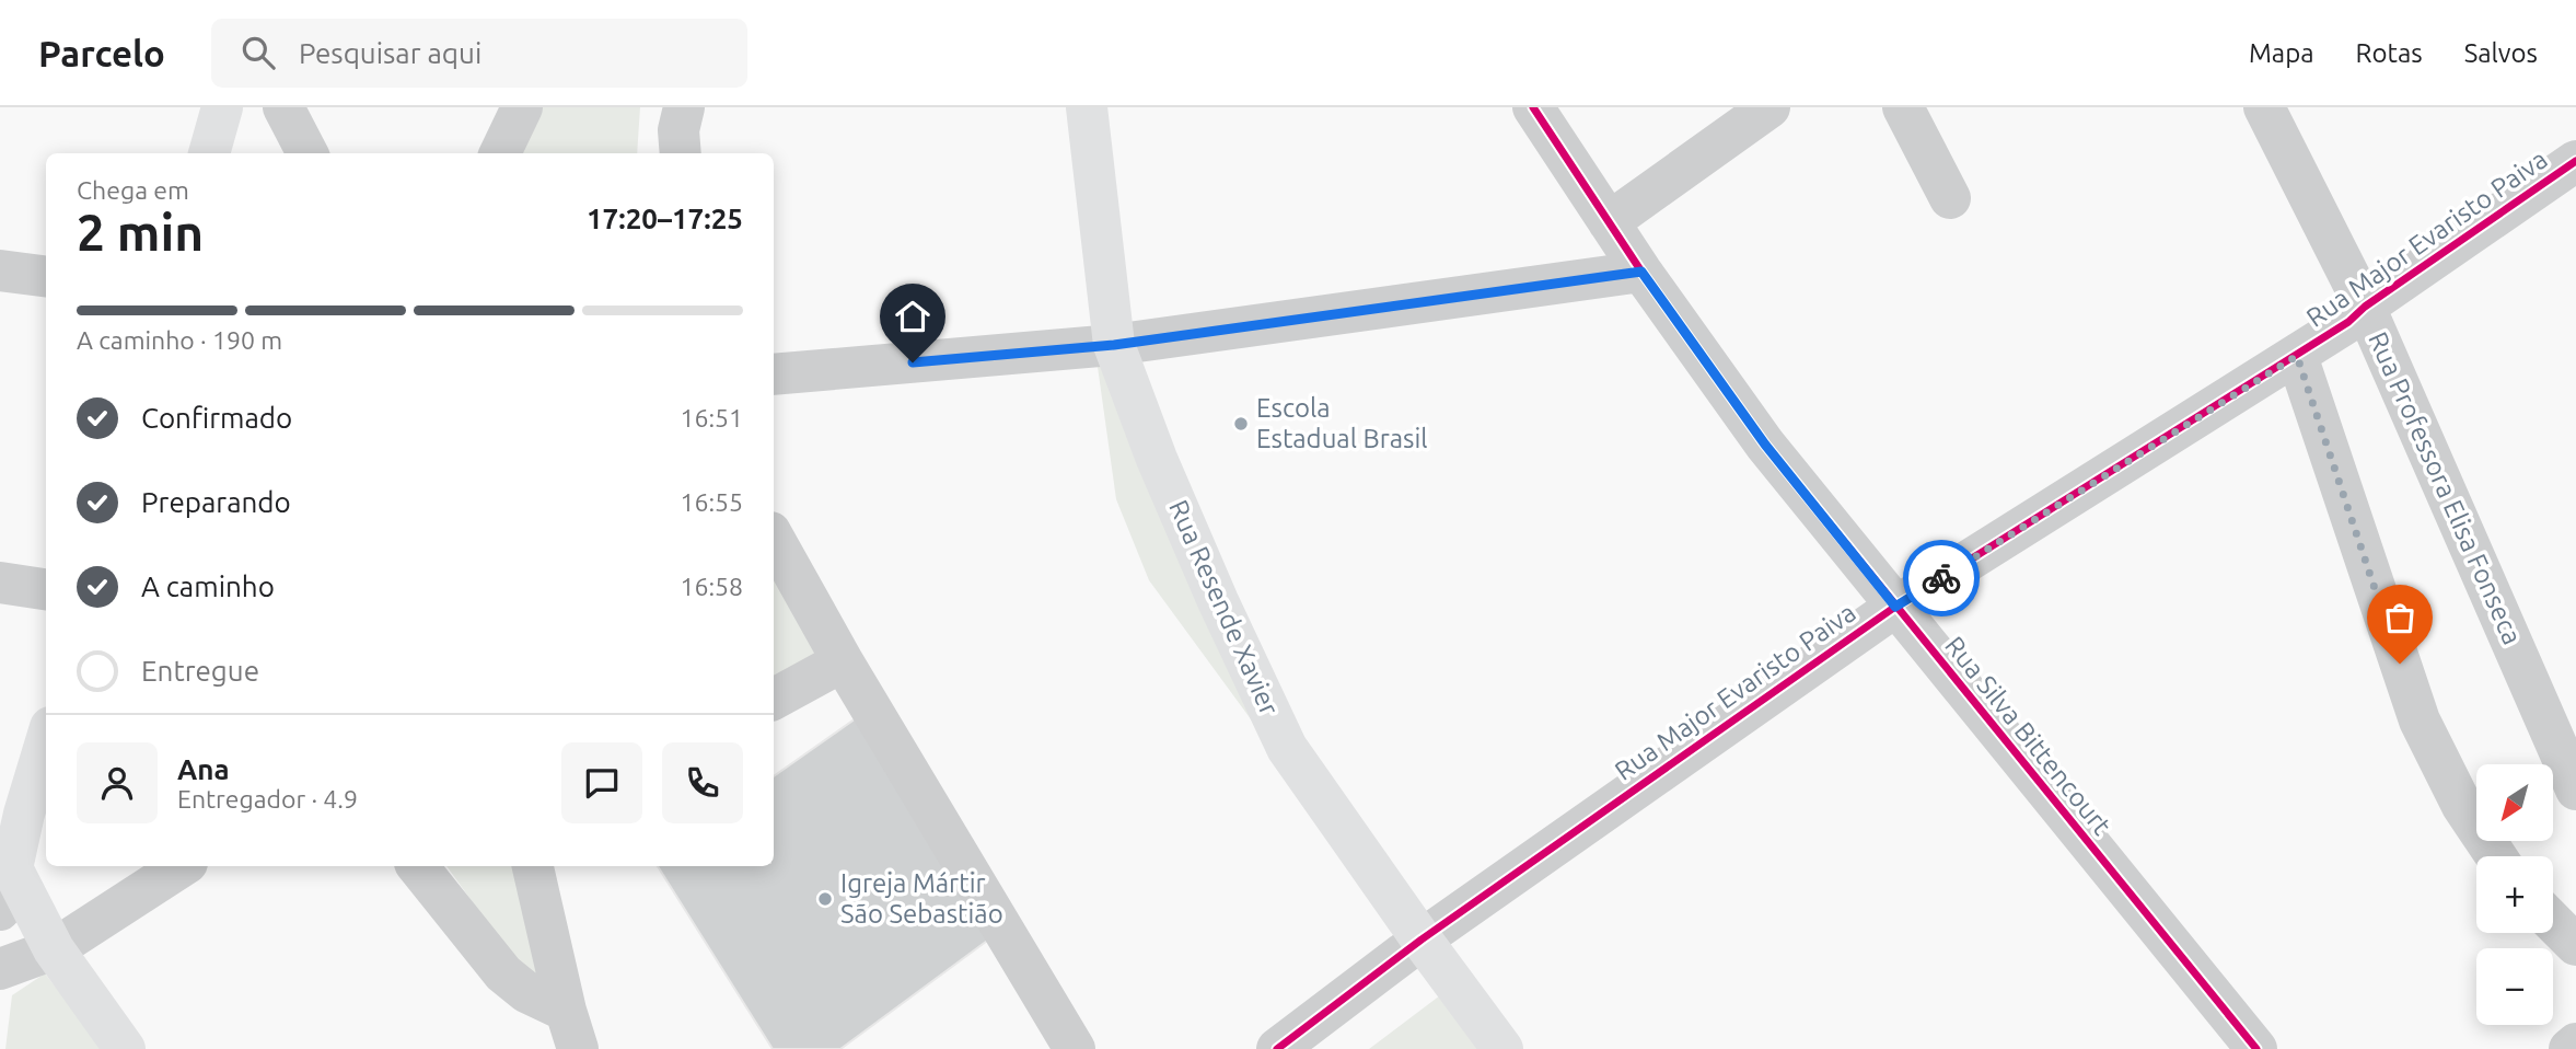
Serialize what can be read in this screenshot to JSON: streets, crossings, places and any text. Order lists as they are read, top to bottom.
{
  "streets": {
    "main road": ["Rua Resende Xavier"],
    "street": ["Rua Major Evaristo Paiva", "Rua Professora Elisa Fonseca", "Rua Silva Bittencourt"]
  },
  "crossings": [
    ["Rua Major Evaristo Paiva", "Rua Professora Elisa Fonseca"],
    ["Rua Major Evaristo Paiva", "Rua Resende Xavier"],
    ["Rua Major Evaristo Paiva", "Rua Silva Bittencourt"]
  ],
  "places": ["Escola Estadual Brasil", "Igreja Mártir São Sebastião"],
  "north": "bottom left",
  "page": {
    "header": "Parcelo",
    "search": "Pesquisar aqui",
    "nav": ["Mapa", "Rotas", "Salvos"],
    "heading": ["2 min", "Chega em", "17:20–17:25"],
    "panel": ["Ana", "Entregador · 4.9"],
    "bar": "A caminho · 190 m",
    "list": [
      ["Confirmado", "16:51"],
      ["Preparando", "16:55"],
      ["A caminho", "16:58"],
      "Entregue"
    ],
    "map_buttons": ["+", "−"]
  }
}
